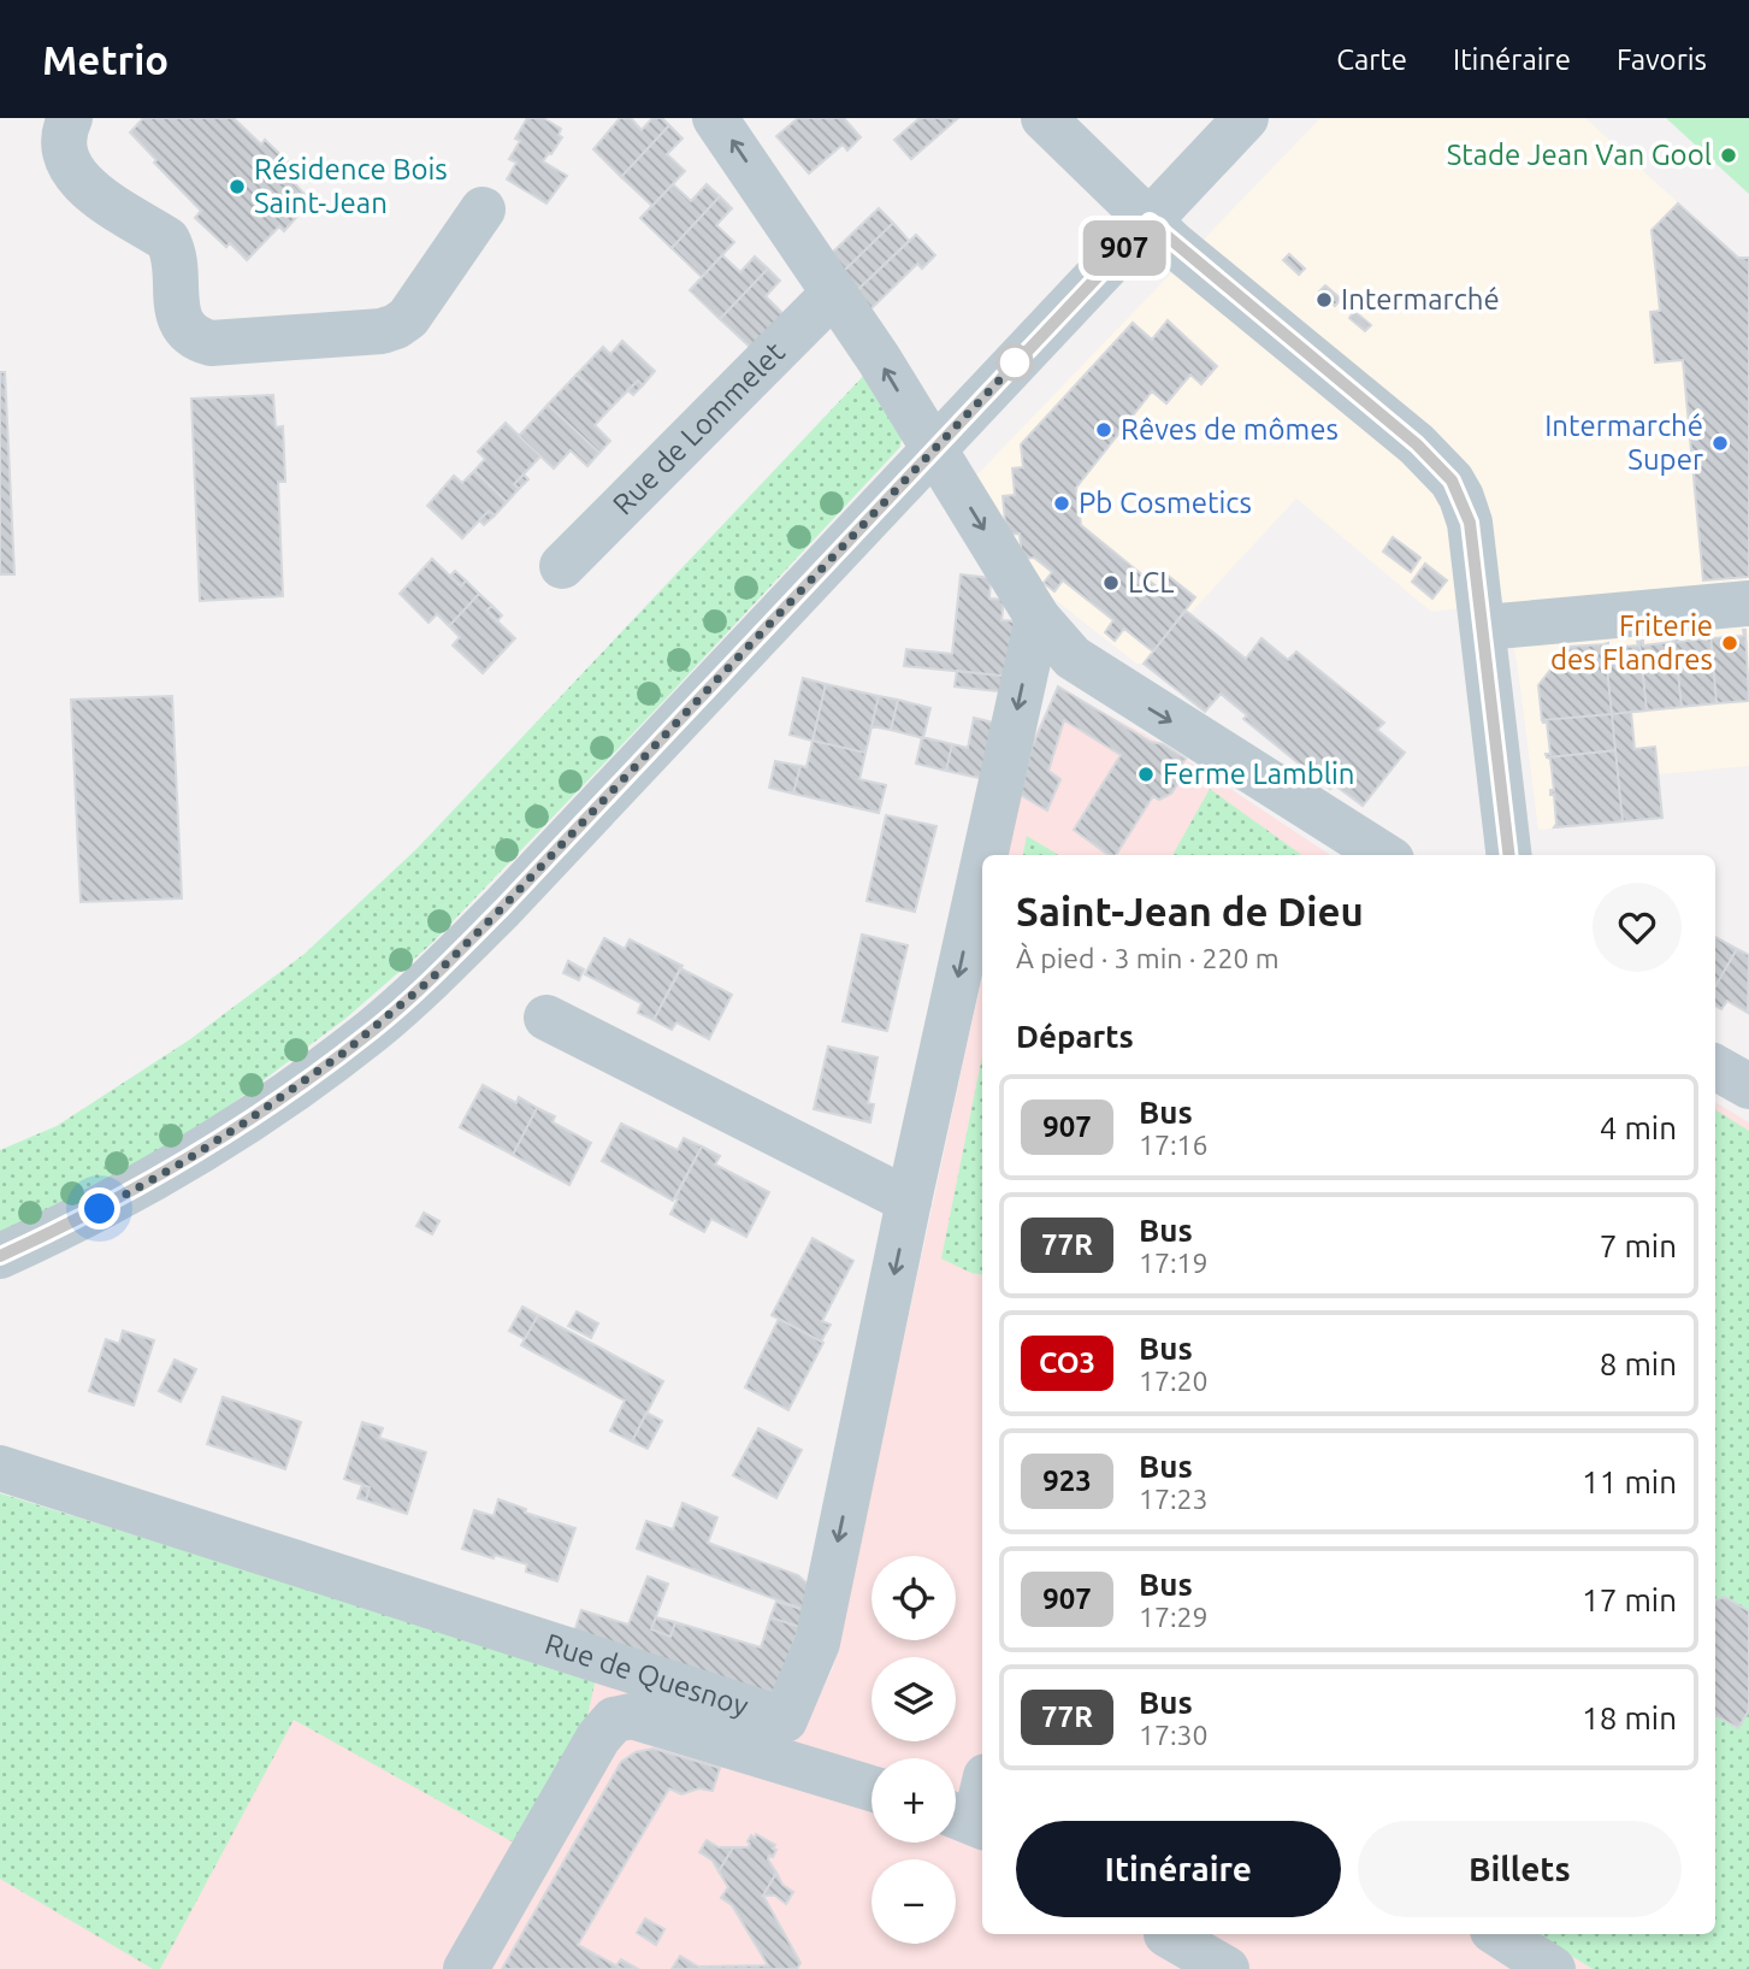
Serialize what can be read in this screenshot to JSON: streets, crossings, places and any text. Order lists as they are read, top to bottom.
{
  "streets": {
    "street": ["Rue de Lommelet", "Rue de Quesnoy"]
  },
  "places": [
    "Stade Jean Van Gool",
    "Résidence Bois Saint-Jean",
    "Intermarché",
    "Rêves de mômes",
    "Intermarché Super",
    "Pb Cosmetics",
    "LCL",
    "Friterie des Flandres",
    "Ferme Lamblin"
  ],
  "lines": ["bus line 907"],
  "page": {
    "header": "Metrio",
    "nav": ["Carte", "Itinéraire", "Favoris"],
    "on_map": "907",
    "heading": [
      ["Saint-Jean de Dieu", "À pied · 3 min · 220 m"],
      "Départs"
    ],
    "list": [
      {
        "mark": "907",
        "name": "Bus",
        "note": "17:16",
        "value": "4 min"
      },
      {
        "mark": "77R",
        "name": "Bus",
        "note": "17:19",
        "value": "7 min"
      },
      {
        "mark": "CO3",
        "name": "Bus",
        "note": "17:20",
        "value": "8 min"
      },
      {
        "mark": "923",
        "name": "Bus",
        "note": "17:23",
        "value": "11 min"
      },
      {
        "mark": "907",
        "name": "Bus",
        "note": "17:29",
        "value": "17 min"
      },
      {
        "mark": "77R",
        "name": "Bus",
        "note": "17:30",
        "value": "18 min"
      }
    ],
    "map_buttons": ["+", "−"],
    "buttons": ["Itinéraire", "Billets"]
  }
}
